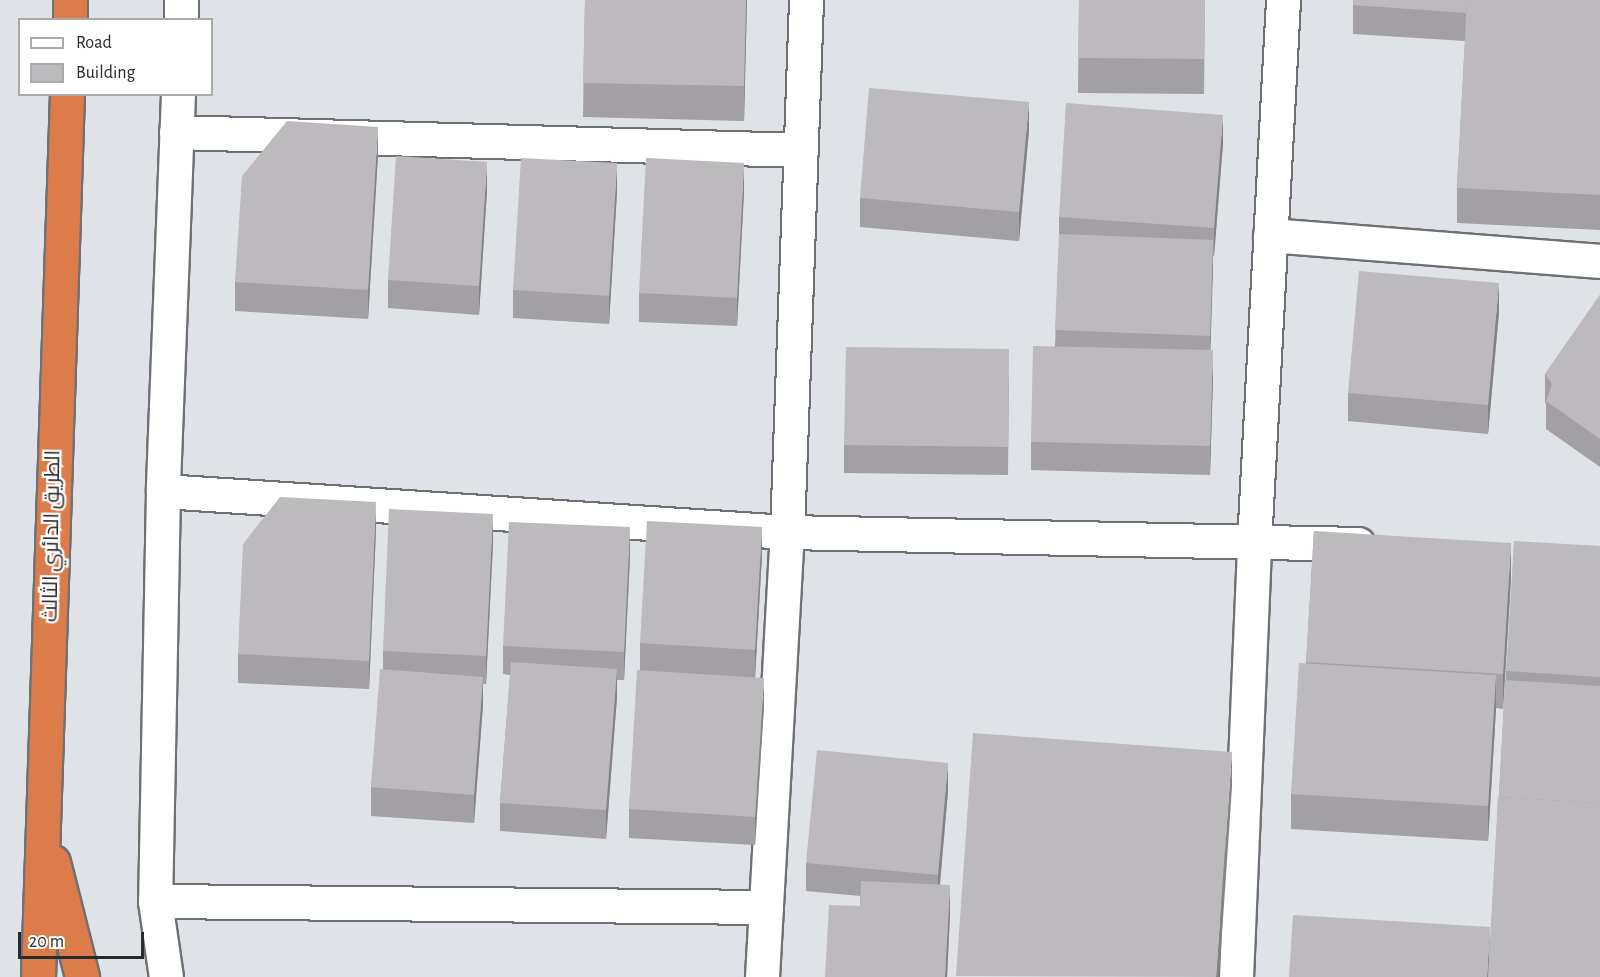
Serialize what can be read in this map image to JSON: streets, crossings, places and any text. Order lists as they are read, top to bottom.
{
  "streets": {
    "highway": ["الطريق الدائري الثالث"]
  },
  "legend": ["Road", "Building"],
  "scale_bar": "20 m"
}
